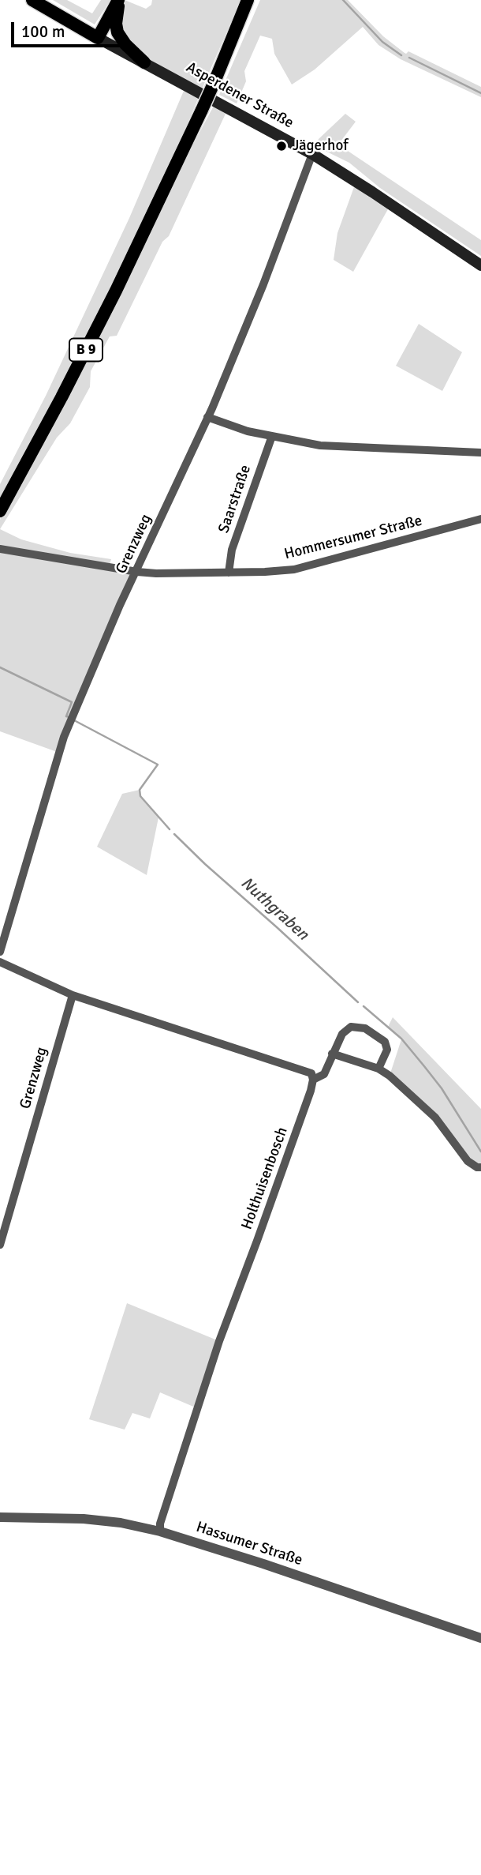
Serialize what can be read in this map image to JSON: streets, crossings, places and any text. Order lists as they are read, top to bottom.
{
  "streets": {
    "main road": ["Asperdener Straße", "B 9"],
    "street": [
      "Saarstraße",
      "Hommersumer Straße",
      "Grenzweg",
      "Holthuisenbosch",
      "Hassumer Straße"
    ]
  },
  "crossings": [
    ["Asperdener Straße", "Grenzweg"],
    ["Saarstraße", "Hommersumer Straße"],
    ["Hommersumer Straße", "Grenzweg"],
    ["Holthuisenbosch", "Hassumer Straße"]
  ],
  "water": ["Nuthgraben"],
  "places": ["Jägerhof"],
  "scale_bar": "100 m"
}
